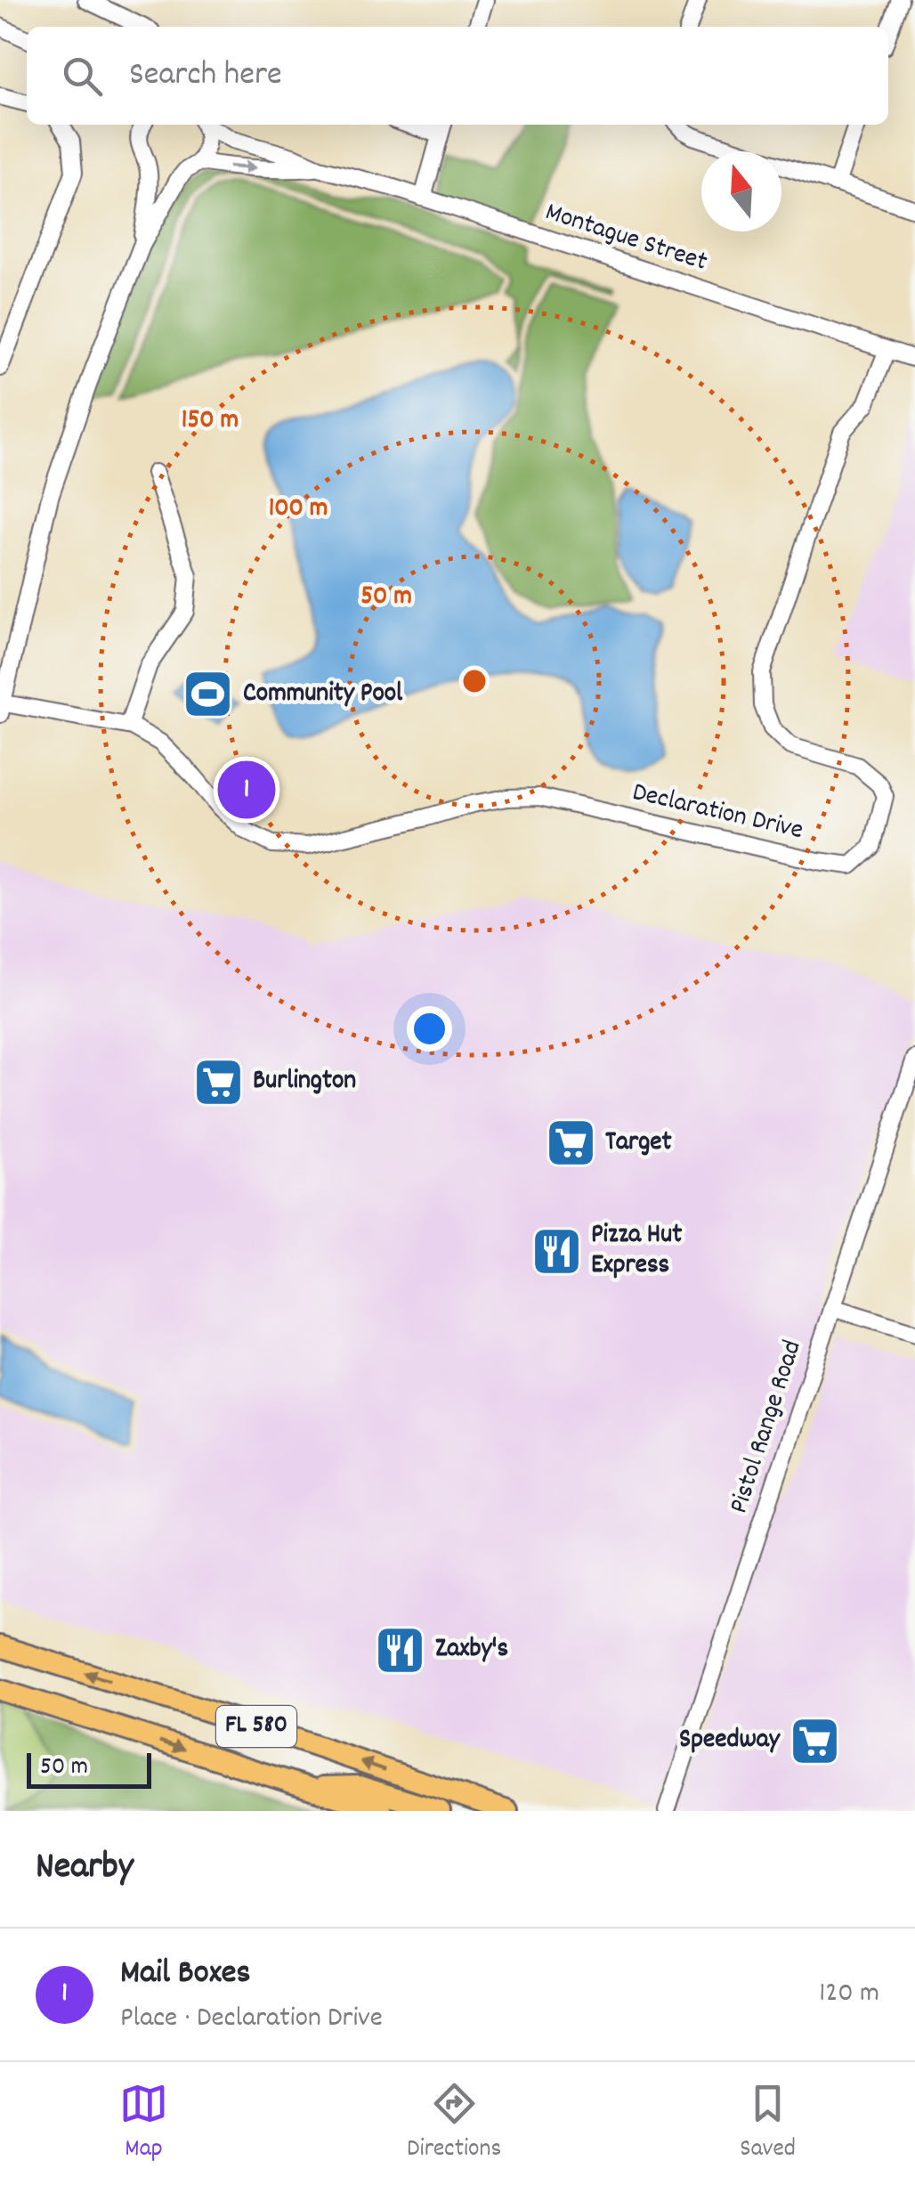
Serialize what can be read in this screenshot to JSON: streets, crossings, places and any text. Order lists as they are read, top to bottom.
{
  "streets": {
    "main road": ["FL 580"],
    "street": ["Montague Street", "Declaration Drive", "Pistol Range Road"]
  },
  "crossings": [
    ["Montague Street", "Declaration Drive"]
  ],
  "places": {
    "sports": ["Community Pool"],
    "supermarket": ["Burlington", "Target", "Speedway"],
    "restaurant": ["Pizza Hut Express", "Zaxby's"]
  },
  "scale_bar": "50 m",
  "north": "top",
  "page": {
    "search": "Search here",
    "pins": "1",
    "scale": "50 m",
    "heading": "Nearby",
    "list": [
      {
        "mark": "1",
        "name": "Mail Boxes",
        "note": "Place · Declaration Drive",
        "value": "120 m"
      }
    ],
    "nav": ["Map", "Directions", "Saved"]
  },
  "rings": ["150 m", "100 m", "50 m"]
}
